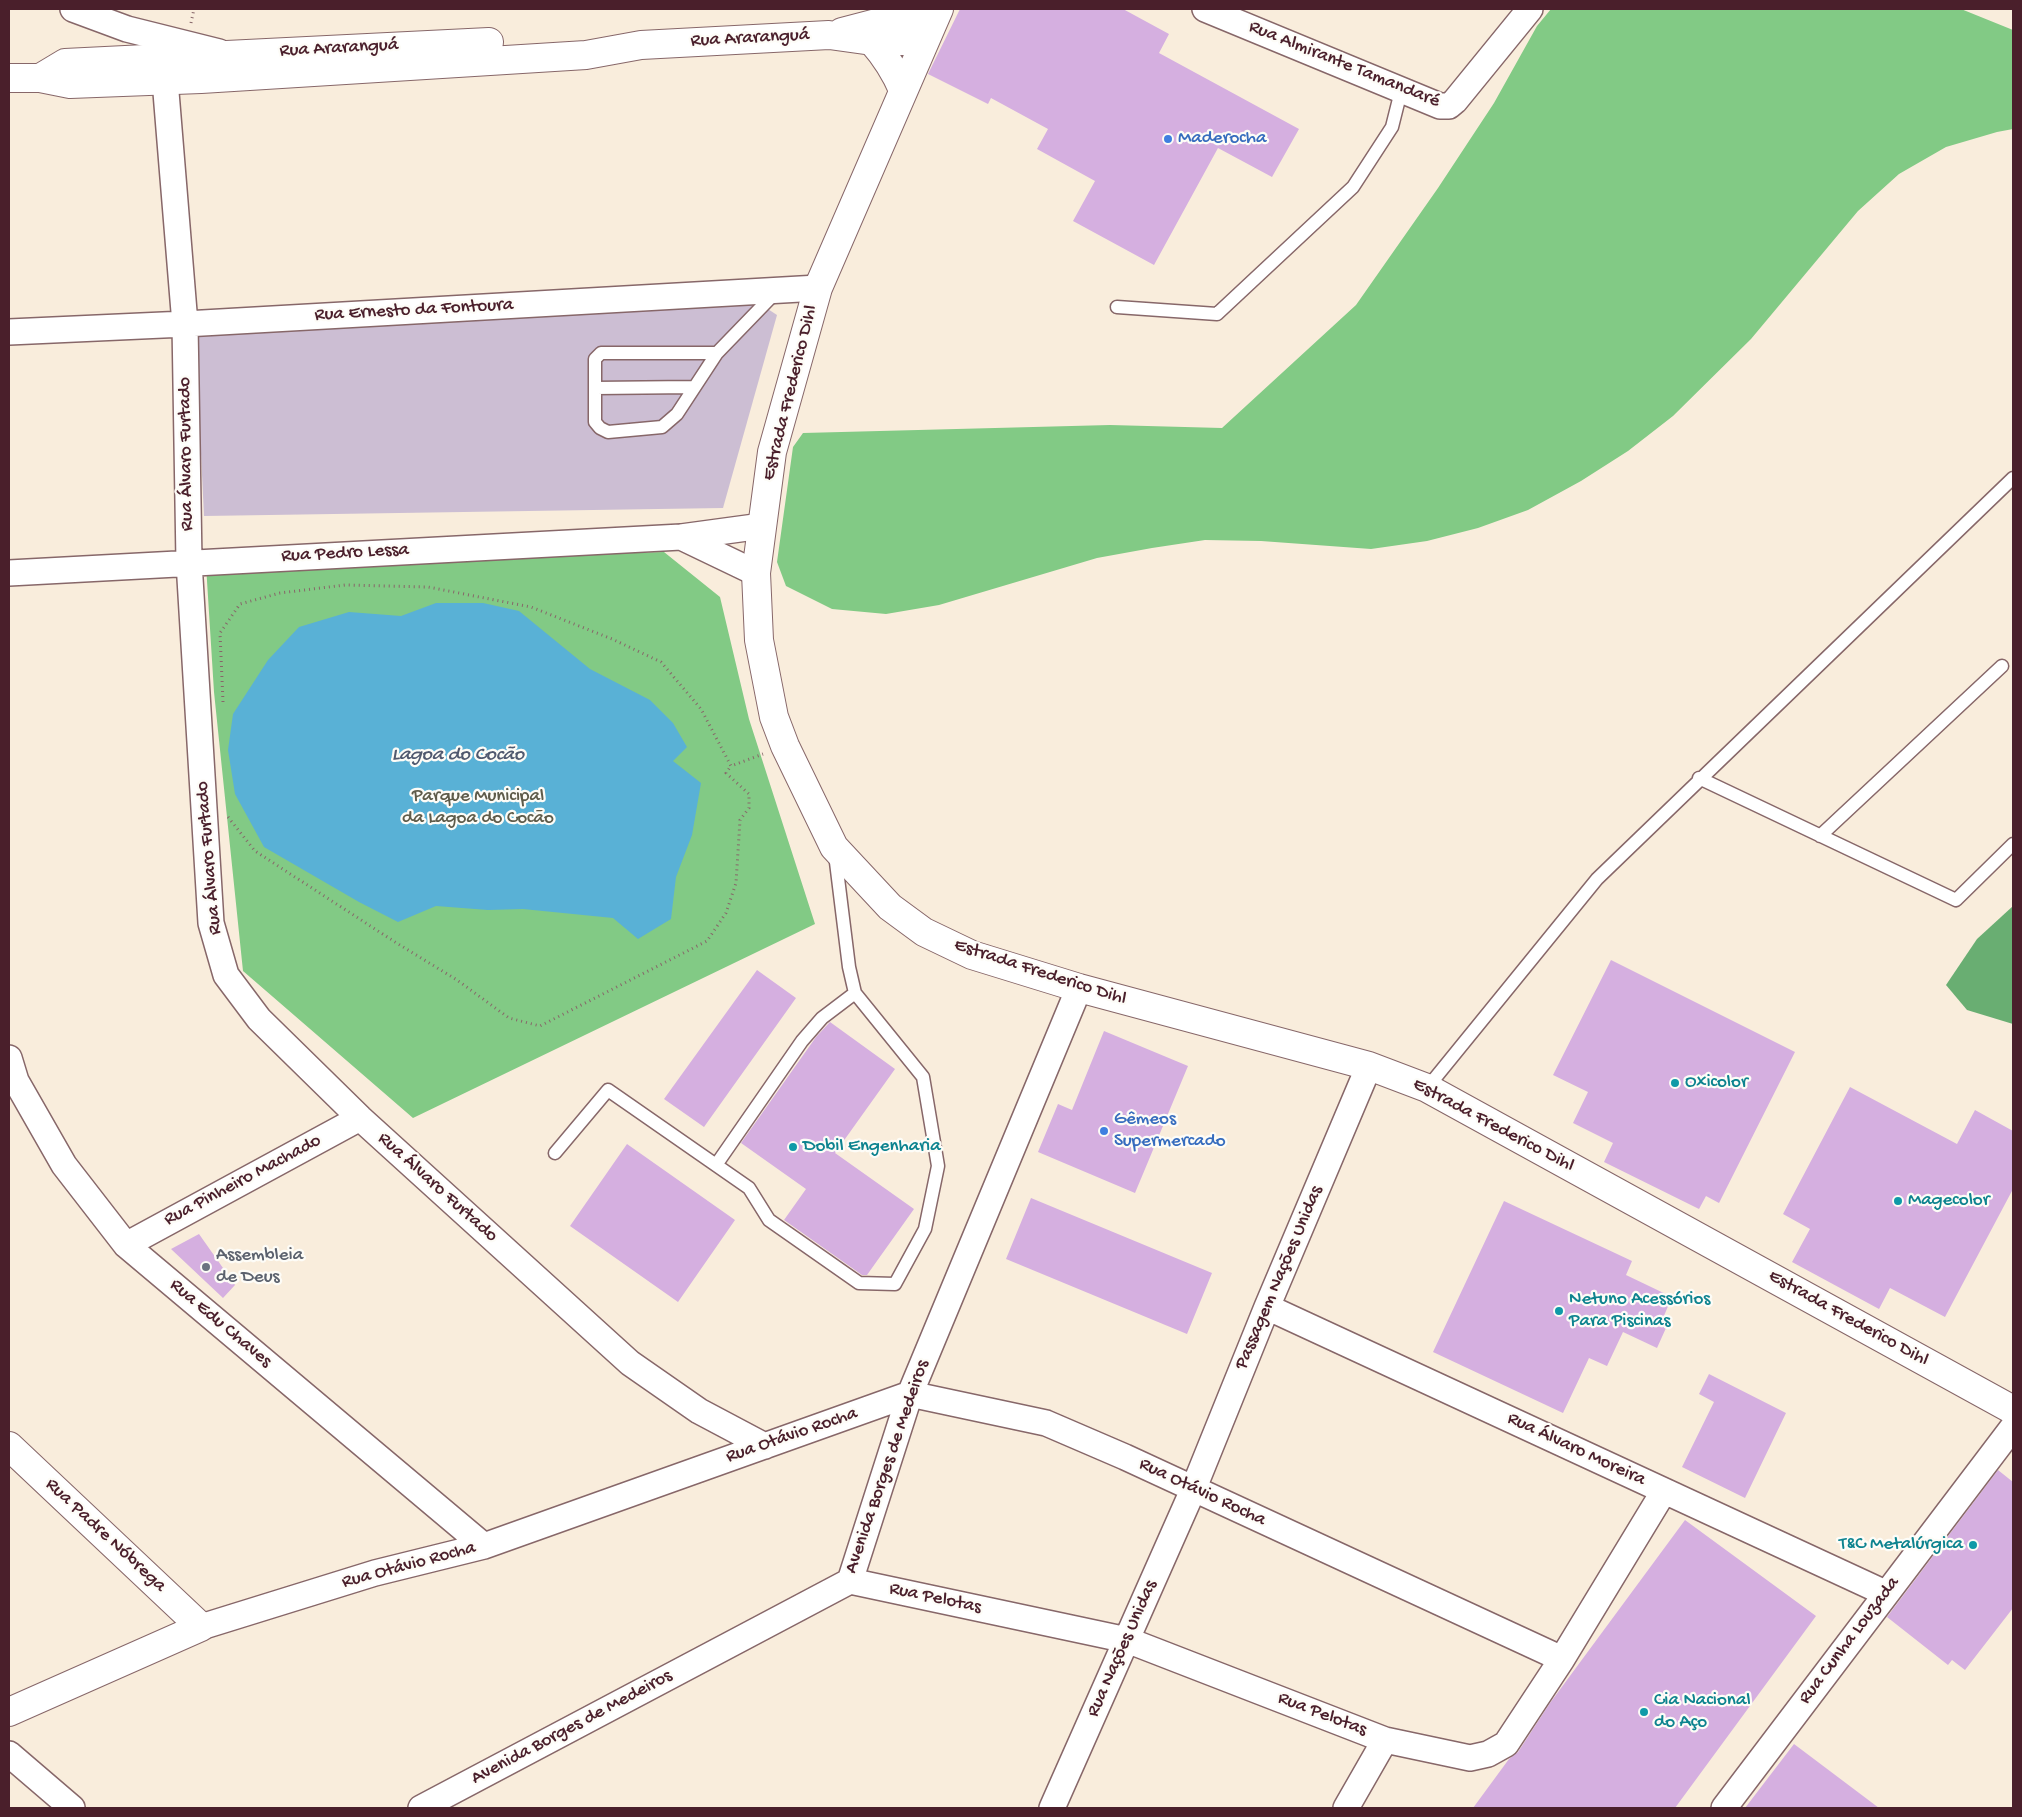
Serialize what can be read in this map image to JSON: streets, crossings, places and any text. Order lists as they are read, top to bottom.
{
  "streets": {
    "main road": [
      "Rua Araranguá",
      "Estrada Frederico Dihl",
      "Rua Otávio Rocha",
      "Rua Padre Nóbrega"
    ],
    "street": [
      "Rua Almirante Tamandaré",
      "Rua Ernesto da Fontoura",
      "Rua Álvaro Furtado",
      "Rua Pedro Lessa",
      "Rua Pinheiro Machado",
      "Passagem Nações Unidas",
      "Rua Edu Chaves",
      "Rua Álvaro Moreira",
      "Avenida Borges de Medeiros",
      "Rua Pelotas",
      "Rua Cunha Louzada",
      "Rua Nações Unidas"
    ]
  },
  "crossings": [
    ["Rua Araranguá", "Estrada Frederico Dihl"],
    ["Rua Araranguá", "Rua Álvaro Furtado"],
    ["Rua Ernesto da Fontoura", "Estrada Frederico Dihl"],
    ["Rua Ernesto da Fontoura", "Rua Álvaro Furtado"],
    ["Estrada Frederico Dihl", "Rua Pedro Lessa"],
    ["Estrada Frederico Dihl", "Passagem Nações Unidas"],
    ["Estrada Frederico Dihl", "Avenida Borges de Medeiros"],
    ["Rua Álvaro Furtado", "Rua Pedro Lessa"],
    ["Rua Álvaro Furtado", "Rua Pinheiro Machado"],
    ["Rua Álvaro Furtado", "Rua Otávio Rocha"],
    ["Rua Pinheiro Machado", "Rua Edu Chaves"],
    ["Passagem Nações Unidas", "Rua Otávio Rocha"],
    ["Passagem Nações Unidas", "Rua Álvaro Moreira"],
    ["Passagem Nações Unidas", "Rua Nações Unidas"],
    ["Rua Edu Chaves", "Rua Otávio Rocha"],
    ["Rua Otávio Rocha", "Avenida Borges de Medeiros"],
    ["Rua Otávio Rocha", "Rua Padre Nóbrega"],
    ["Rua Otávio Rocha", "Rua Pelotas"],
    ["Rua Otávio Rocha", "Rua Nações Unidas"],
    ["Rua Álvaro Moreira", "Rua Pelotas"],
    ["Rua Álvaro Moreira", "Rua Cunha Louzada"],
    ["Avenida Borges de Medeiros", "Rua Pelotas"],
    ["Rua Pelotas", "Rua Nações Unidas"]
  ],
  "water": ["Lagoa do Cocão"],
  "parks": ["Parque Municipal da Lagoa do Cocão"],
  "places": [
    "Maderocha",
    "Oxicolor",
    "Gêmeos Supermercado",
    "Dobil Engenharia",
    "Magecolor",
    "Assembleia de Deus",
    "Netuno Acessórios Para Piscinas",
    "T&C Metalúrgica",
    "Cia Nacional do Aço"
  ]
}
